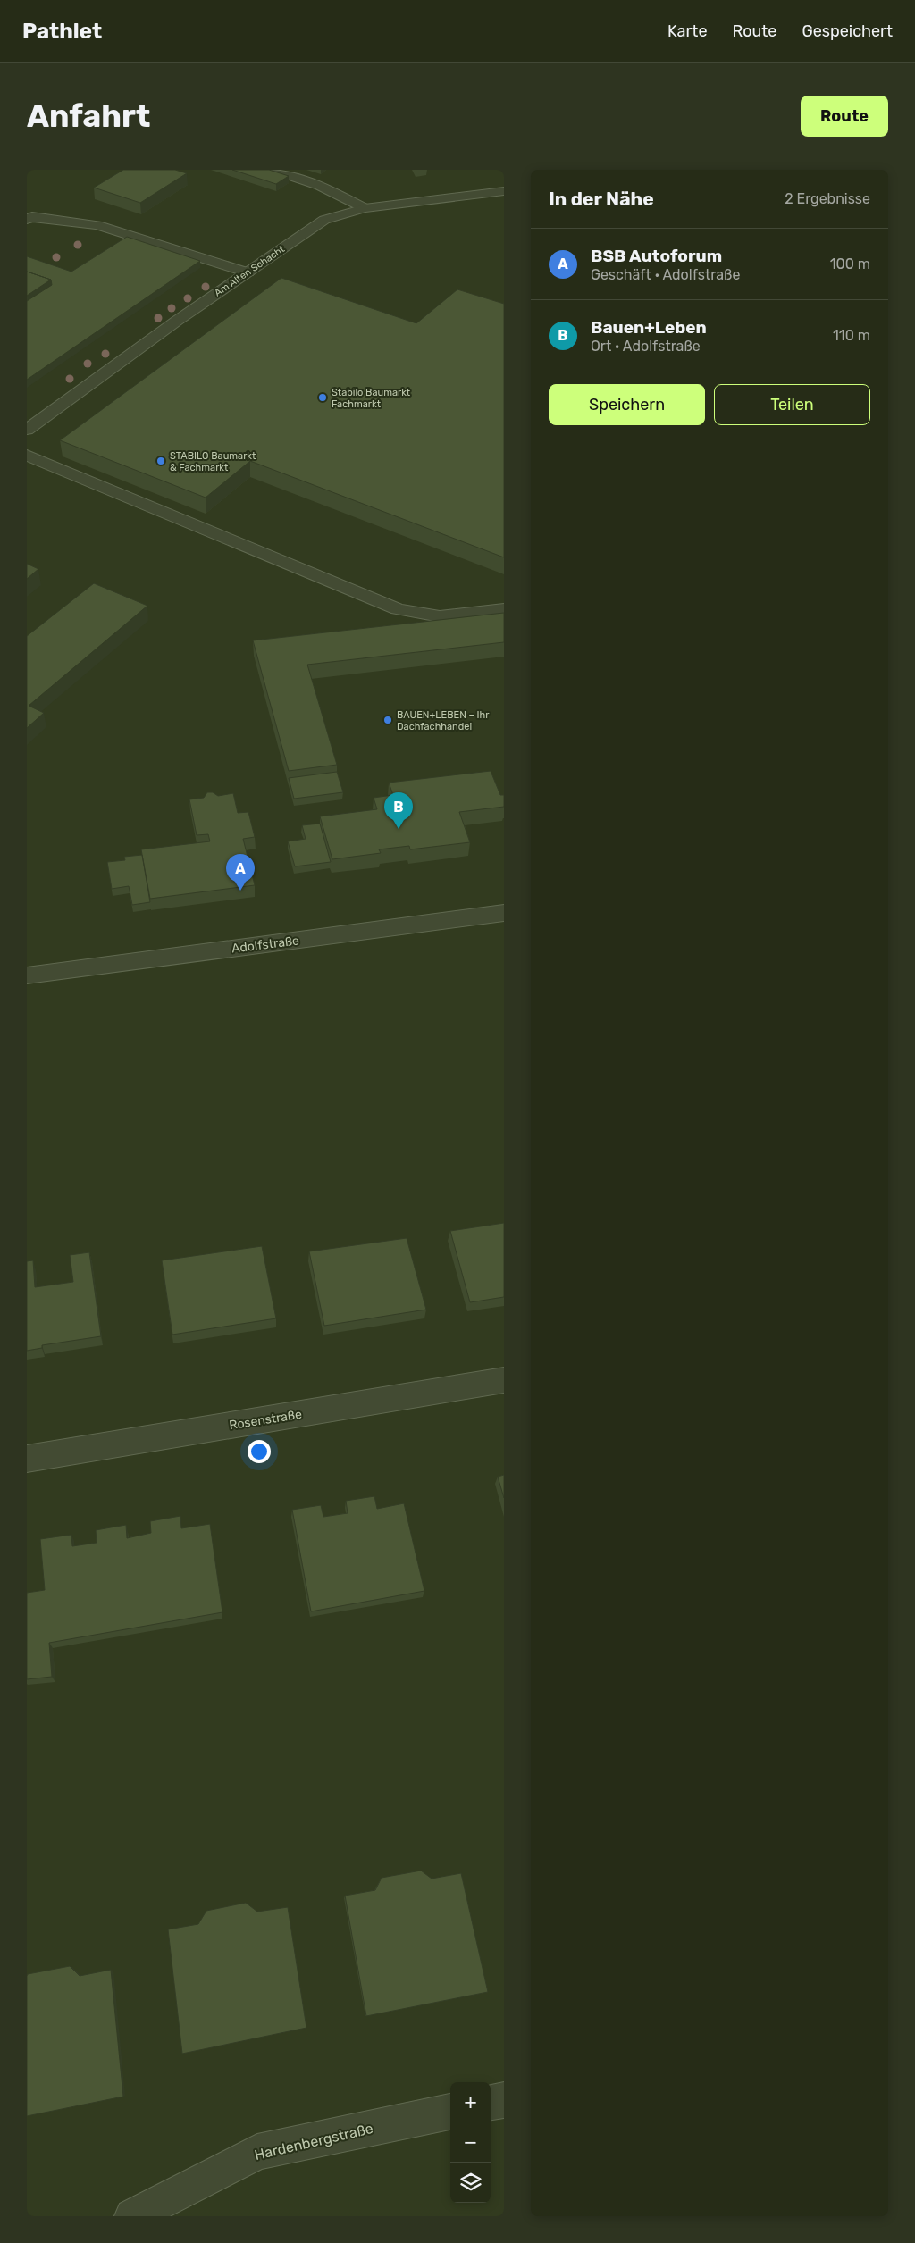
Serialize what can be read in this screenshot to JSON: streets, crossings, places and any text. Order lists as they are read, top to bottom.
{
  "streets": {
    "street": [
      "Am Alten Schacht",
      "Adolfstraße",
      "Rosenstraße",
      "Hardenbergstraße"
    ]
  },
  "places": ["Stabilo Baumarkt Fachmarkt", "STABILO Baumarkt & Fachmarkt", "BAUEN+LEBEN – Ihr Dachfachhandel"],
  "page": {
    "header": "Pathlet",
    "nav": ["Karte", "Route", "Gespeichert"],
    "buttons": [
      "Route",
      ["Speichern", "Teilen"]
    ],
    "title": "Anfahrt",
    "heading": ["In der Nähe", "2 Ergebnisse"],
    "list": [
      {
        "mark": "A",
        "name": "BSB Autoforum",
        "note": "Geschäft · Adolfstraße",
        "value": "100 m"
      },
      {
        "mark": "B",
        "name": "Bauen+Leben",
        "note": "Ort · Adolfstraße",
        "value": "110 m"
      }
    ],
    "pins": ["B", "A"],
    "map_buttons": ["+", "−"]
  }
}
